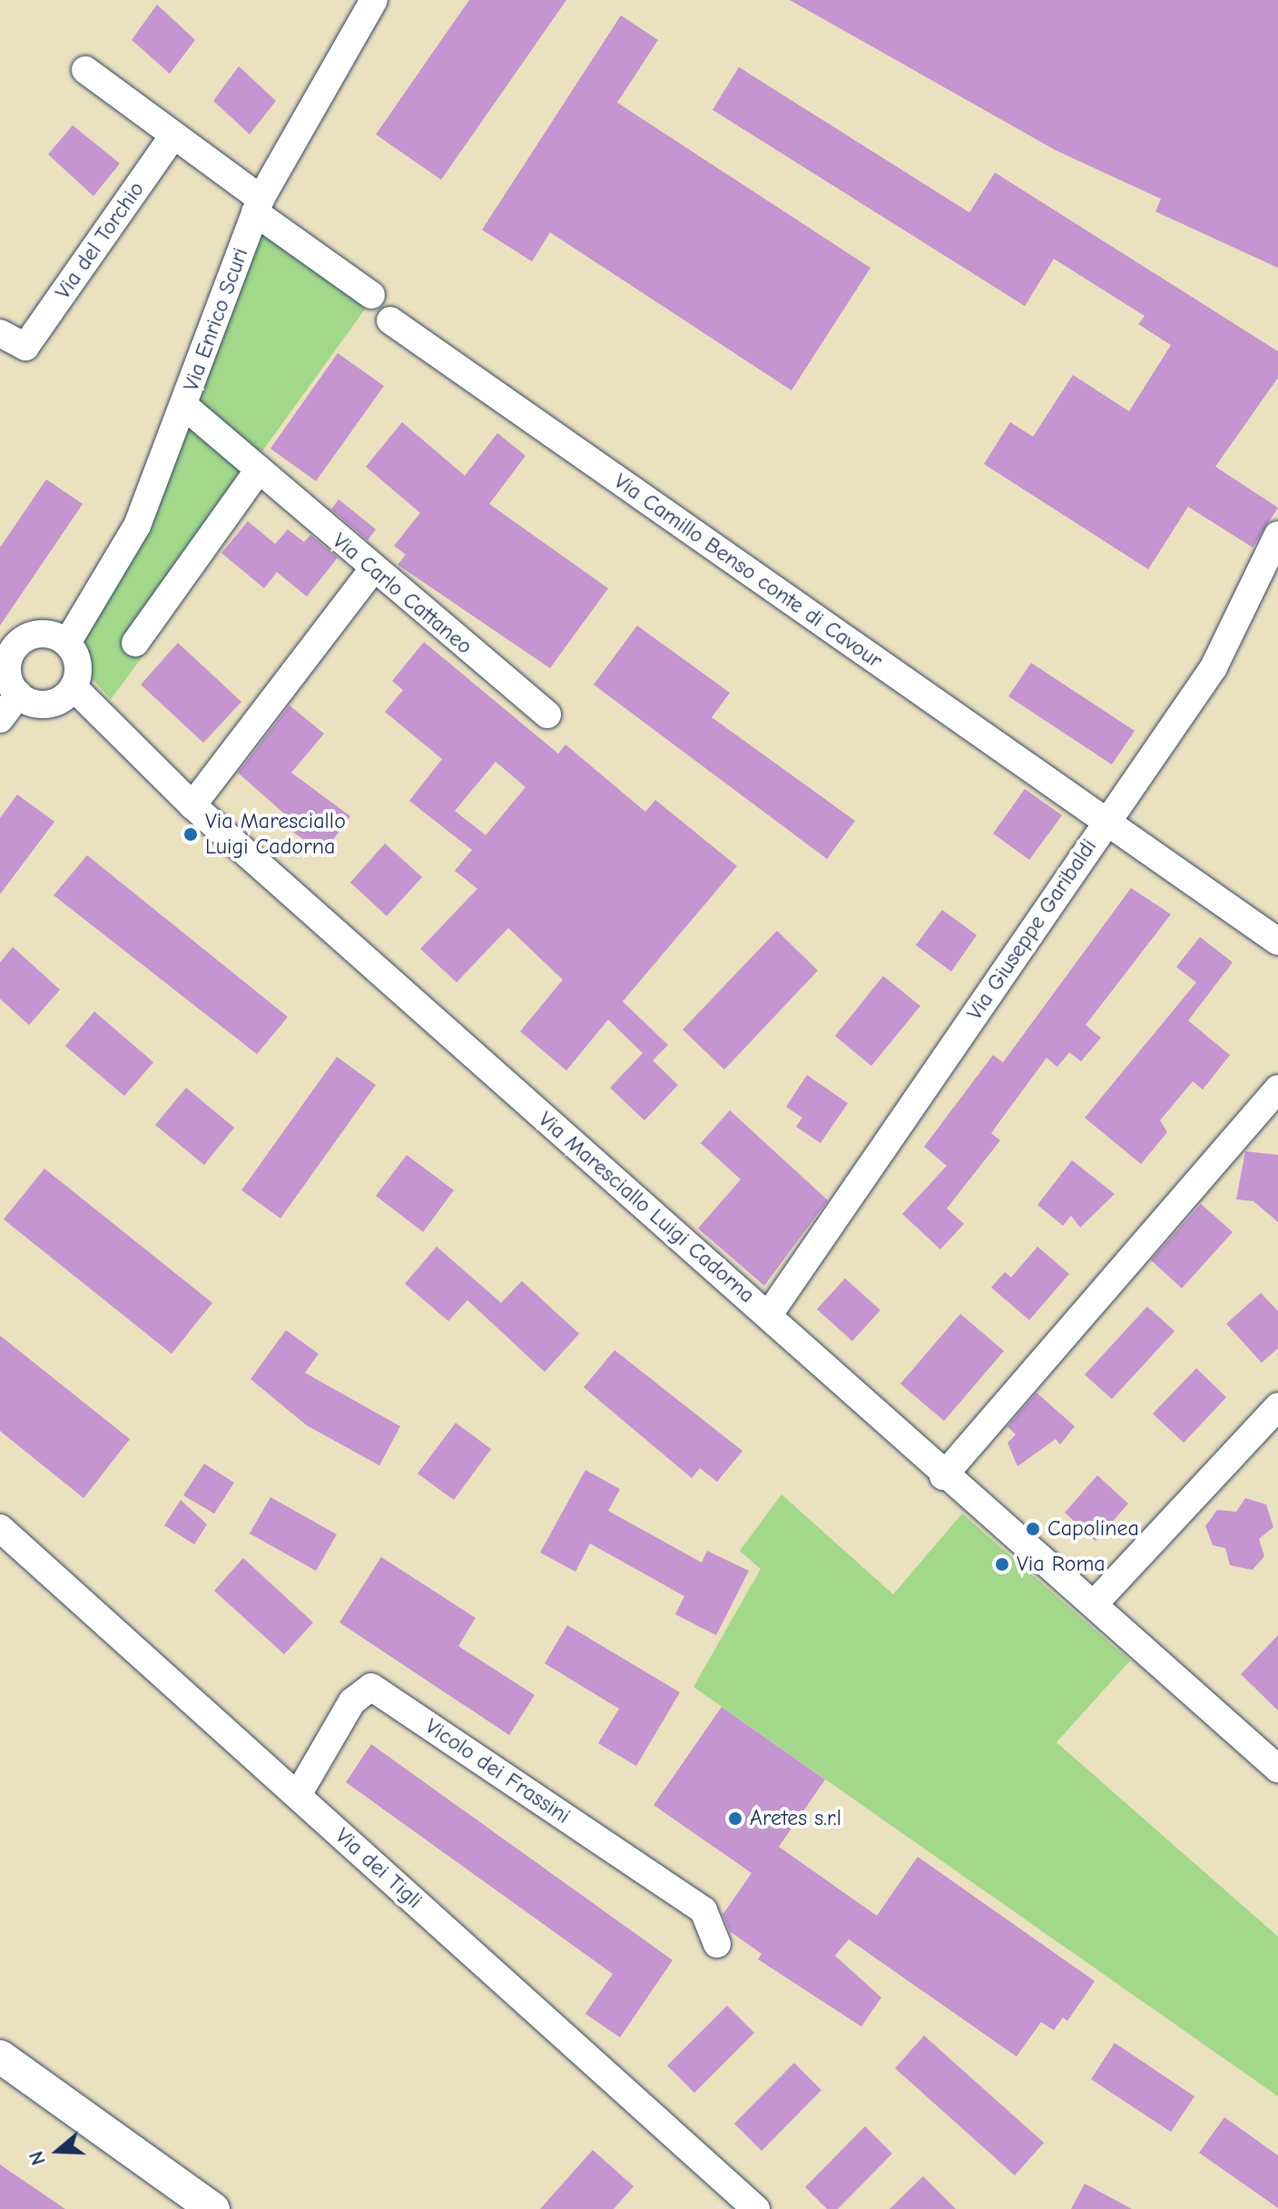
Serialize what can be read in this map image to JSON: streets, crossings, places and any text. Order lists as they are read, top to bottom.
{
  "streets": {
    "street": [
      "Via del Torchio",
      "Via Enrico Scuri",
      "Via Camillo Benso conte di Cavour",
      "Via Carlo Cattaneo",
      "Via Giuseppe Garibaldi",
      "Via Maresciallo Luigi Cadorna",
      "Vicolo dei Frassini",
      "Via dei Tigli"
    ]
  },
  "crossings": [
    ["Via Enrico Scuri", "Via Carlo Cattaneo"],
    ["Via Enrico Scuri", "Via Maresciallo Luigi Cadorna"],
    ["Via Camillo Benso conte di Cavour", "Via Giuseppe Garibaldi"],
    ["Via Giuseppe Garibaldi", "Via Maresciallo Luigi Cadorna"],
    ["Vicolo dei Frassini", "Via dei Tigli"]
  ],
  "places": [
    "Via Maresciallo Luigi Cadorna",
    "Capolinea",
    "Via Roma",
    "Aretes s.r.l"
  ],
  "north": "left"
}
